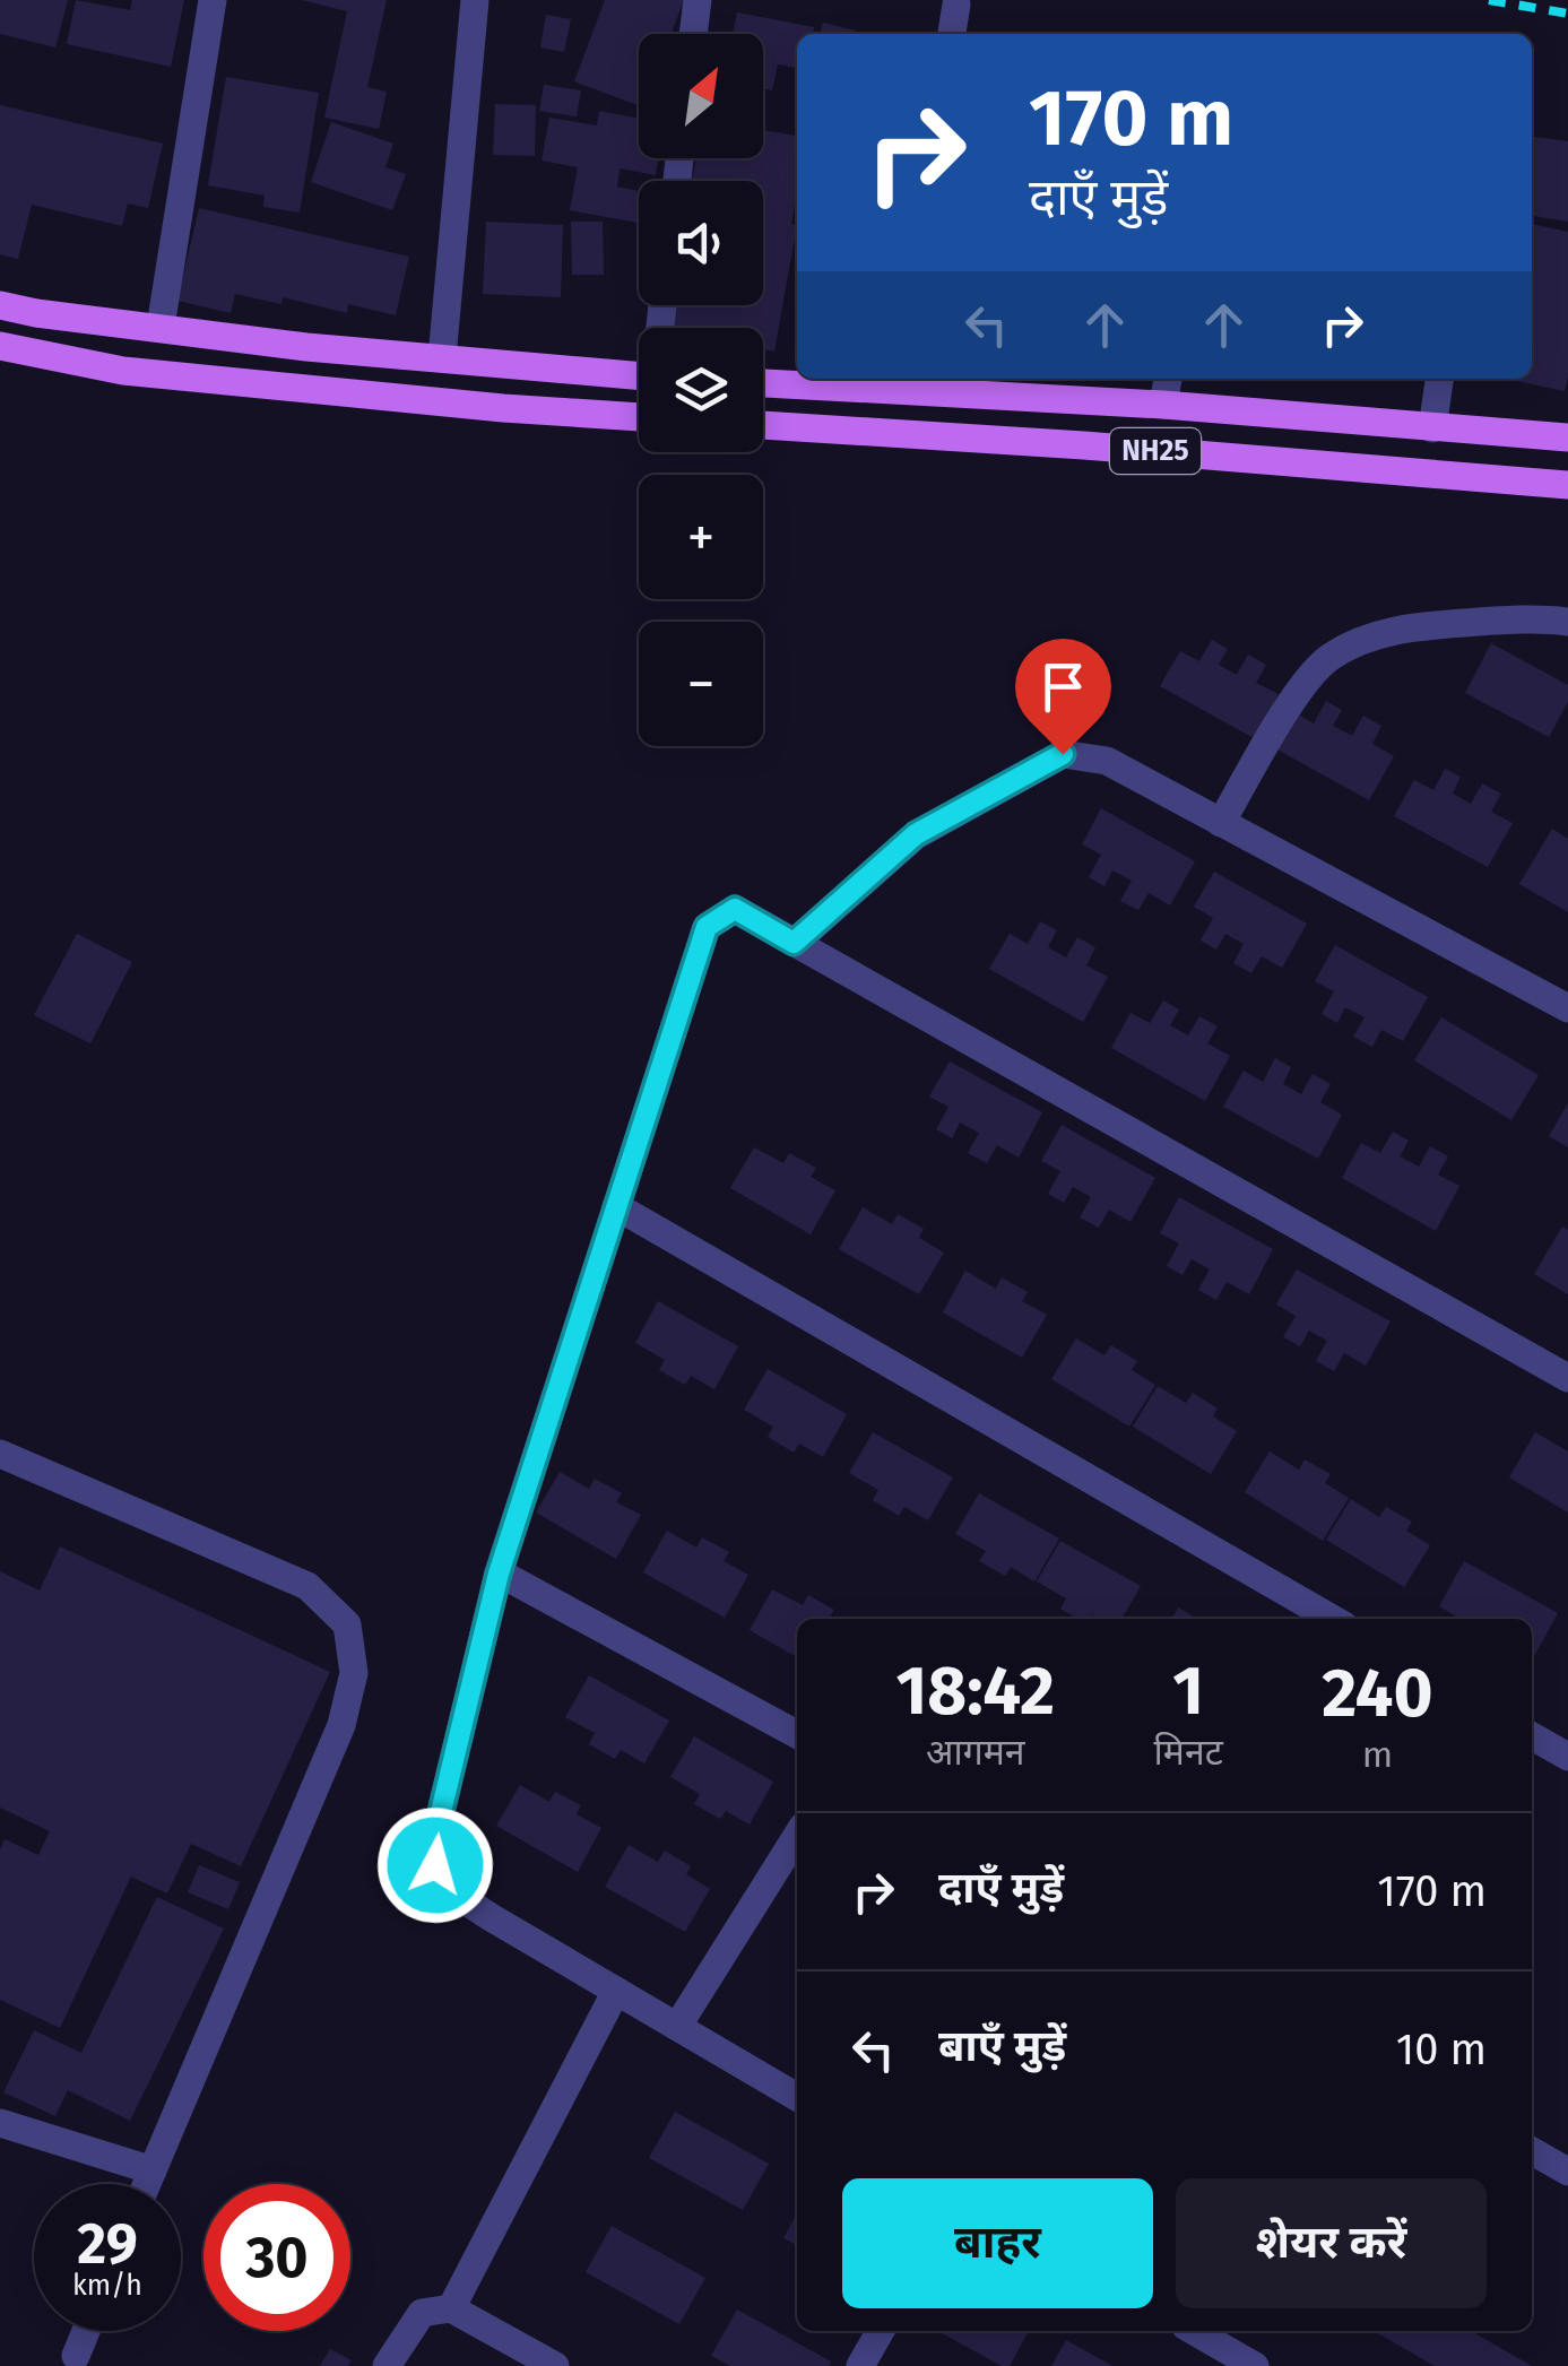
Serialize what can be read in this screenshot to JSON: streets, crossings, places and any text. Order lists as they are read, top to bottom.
{
  "streets": {
    "main road": ["NH25"]
  },
  "north": "top right",
  "page": {
    "map_buttons": ["+", "−"],
    "turn": ["170 m", "दाएँ मुड़ें"],
    "eta": [
      "18:42",
      "आगमन",
      "1",
      "मिनट",
      "240",
      "m"
    ],
    "list": [
      {
        "name": "दाएँ मुड़ें",
        "value": "170 m"
      },
      {
        "name": "बाएँ मुड़ें",
        "value": "10 m"
      }
    ],
    "buttons": ["बाहर", "शेयर करें"],
    "speed": "29 km/h",
    "limit": "30"
  }
}
